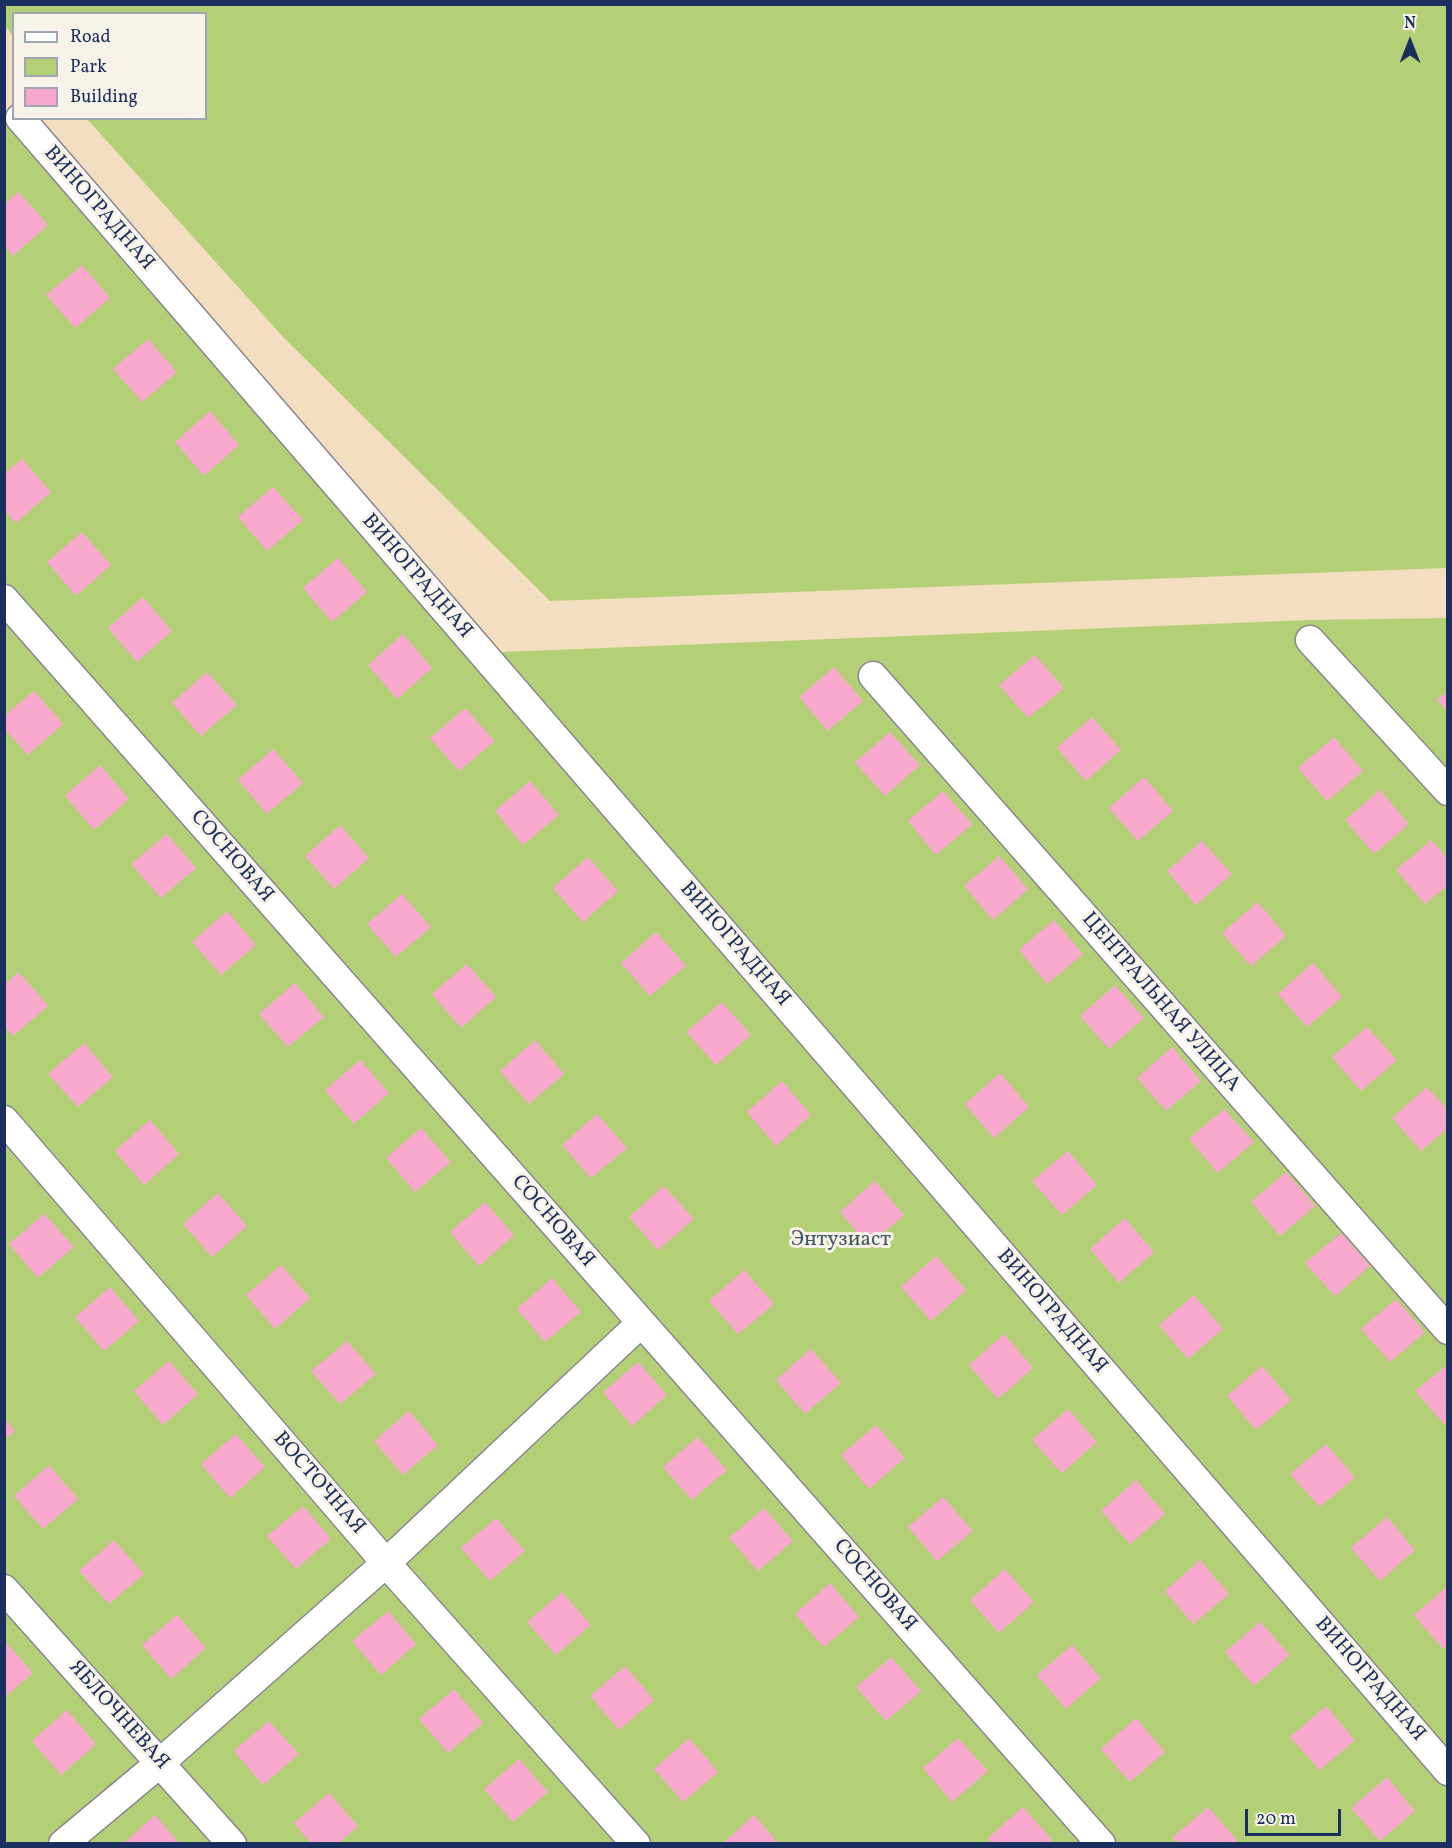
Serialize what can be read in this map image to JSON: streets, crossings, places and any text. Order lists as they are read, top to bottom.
{
  "streets": {
    "street": [
      "ВИНОГРАДНАЯ",
      "СОСНОВАЯ",
      "ЦЕНТРАЛЬНАЯ УЛИЦА",
      "ВОСТОЧНАЯ",
      "ЯБЛОЧНЕВАЯ"
    ]
  },
  "parks": ["Энтузиаст"],
  "legend": ["Road", "Park", "Building"],
  "scale_bar": "20 m",
  "north": "top"
}
